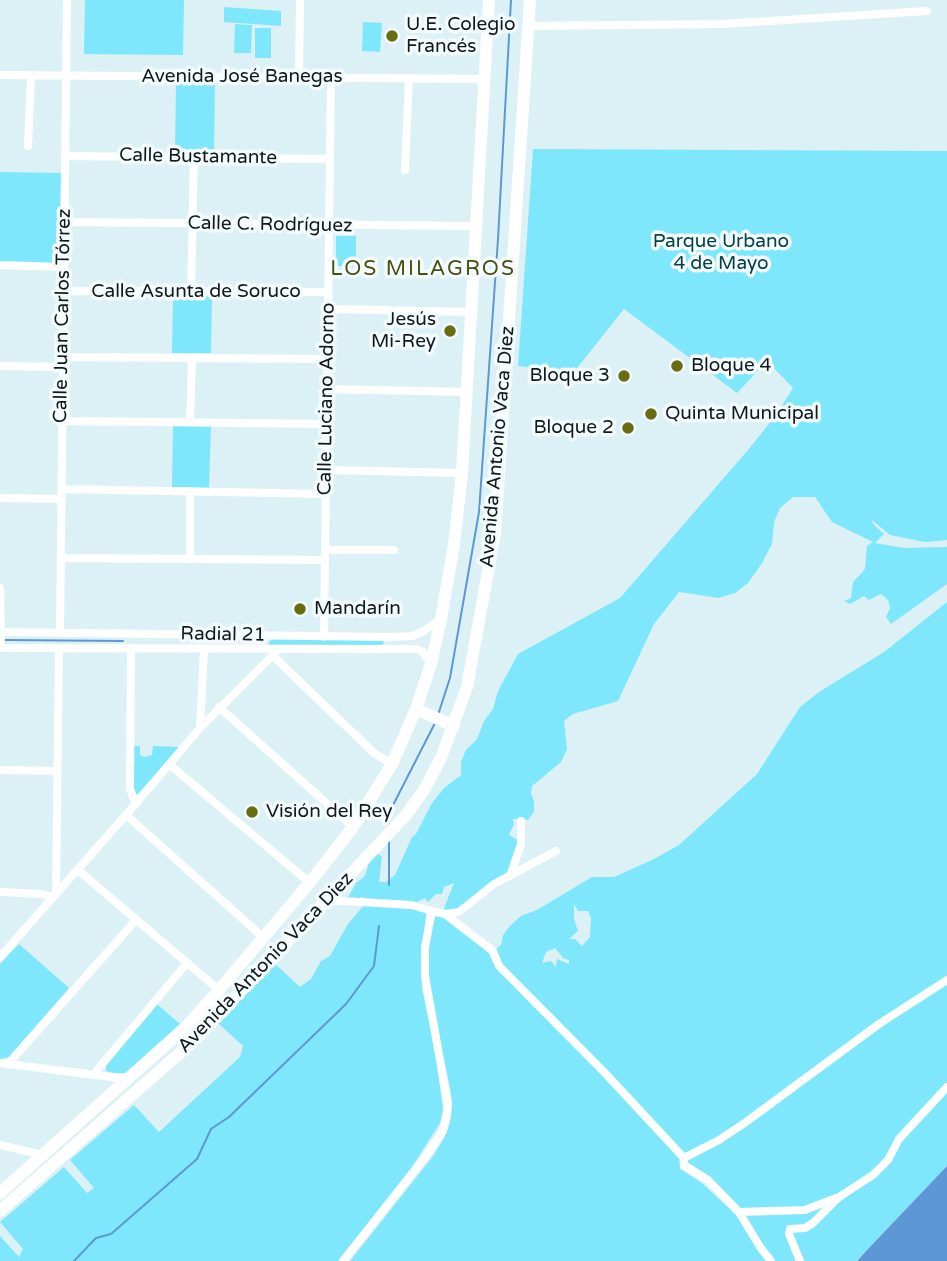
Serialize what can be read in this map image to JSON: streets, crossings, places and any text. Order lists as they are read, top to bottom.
{
  "streets": {
    "highway": ["Avenida Antonio Vaca Diez"],
    "street": [
      "Avenida José Banegas",
      "Calle Bustamante",
      "Calle C. Rodríguez",
      "Calle Asunta de Soruco",
      "Calle Juan Carlos Tórrez",
      "Calle Luciano Adorno",
      "Radial 21"
    ]
  },
  "crossings": [
    ["Avenida José Banegas", "Calle Juan Carlos Tórrez"],
    ["Avenida José Banegas", "Calle Luciano Adorno"],
    ["Avenida José Banegas", "Avenida Antonio Vaca Diez"],
    ["Calle Bustamante", "Calle Juan Carlos Tórrez"],
    ["Calle Bustamante", "Calle Luciano Adorno"],
    ["Calle C. Rodríguez", "Calle Juan Carlos Tórrez"],
    ["Calle C. Rodríguez", "Calle Luciano Adorno"],
    ["Calle C. Rodríguez", "Avenida Antonio Vaca Diez"],
    ["Calle Asunta de Soruco", "Calle Juan Carlos Tórrez"],
    ["Calle Asunta de Soruco", "Calle Luciano Adorno"],
    ["Calle Asunta de Soruco", "Avenida Antonio Vaca Diez"],
    ["Calle Juan Carlos Tórrez", "Radial 21"],
    ["Calle Luciano Adorno", "Radial 21"],
    ["Avenida Antonio Vaca Diez", "Radial 21"]
  ],
  "districts": ["LOS MILAGROS"],
  "parks": ["Parque Urbano 4 de Mayo"],
  "places": [
    "U.E. Colegio Francés",
    "Jesús Mi-Rey",
    "Bloque 4",
    "Bloque 3",
    "Quinta Municipal",
    "Bloque 2",
    "Mandarín",
    "Visión del Rey"
  ]
}
